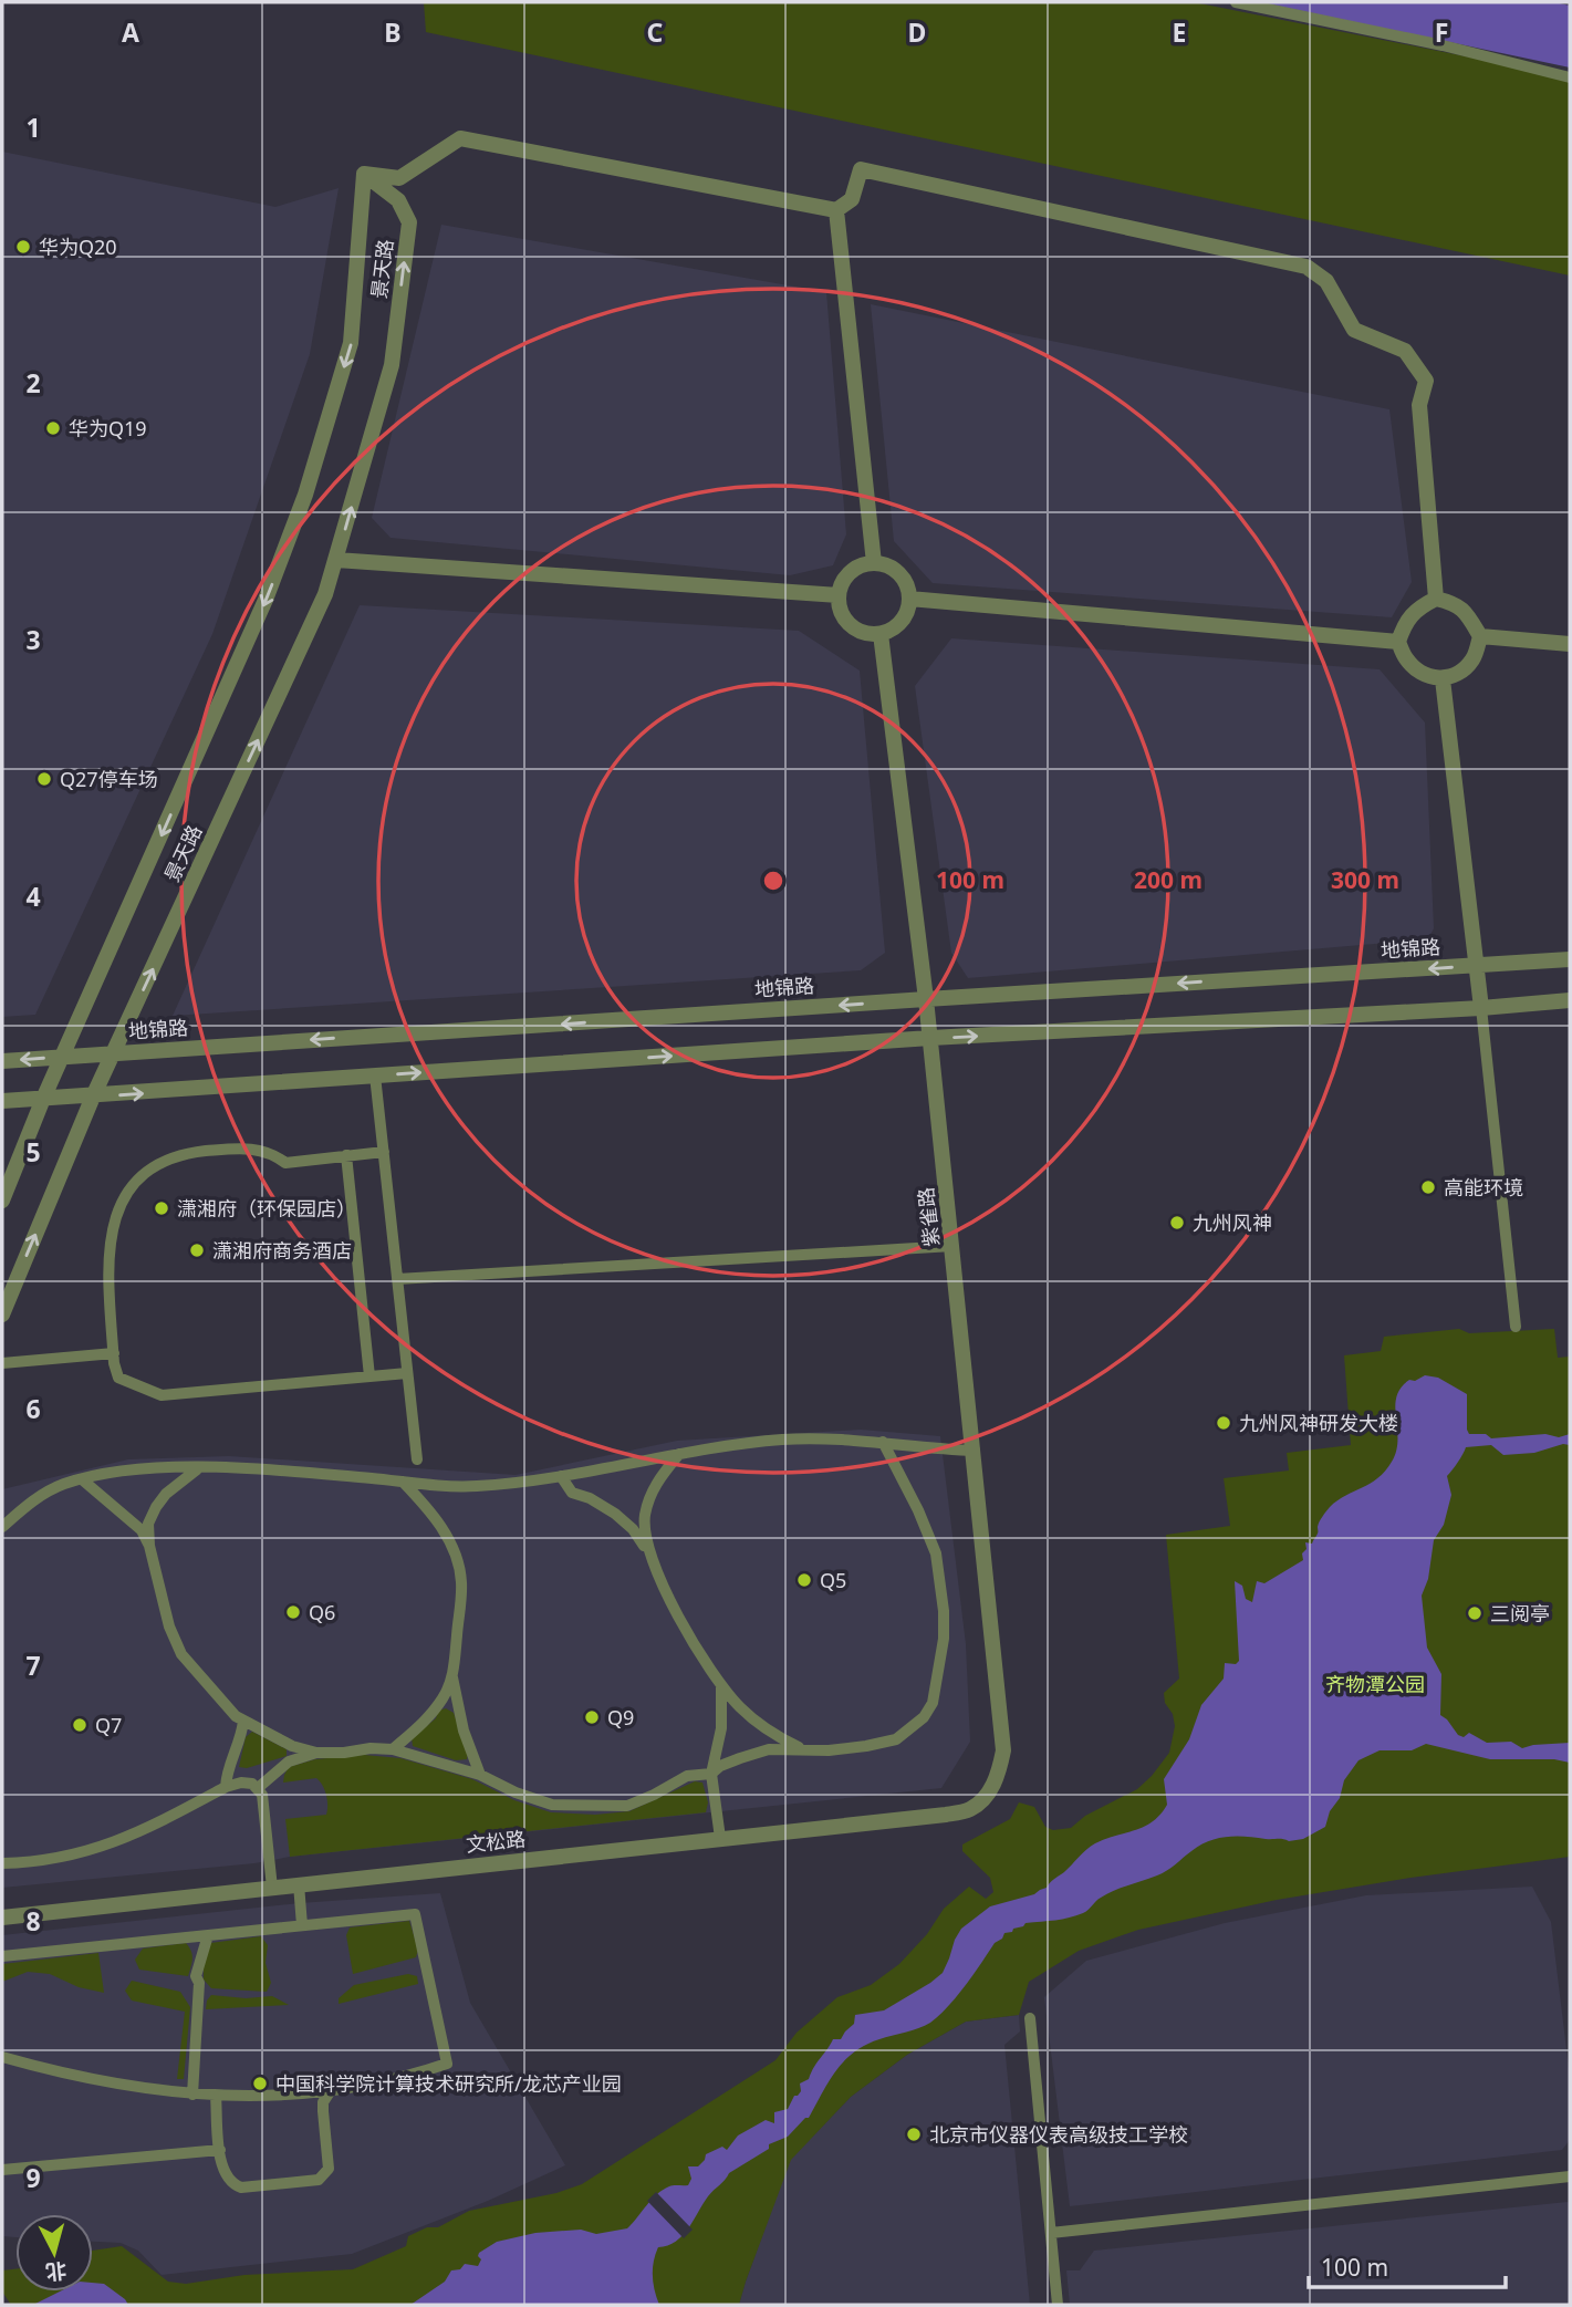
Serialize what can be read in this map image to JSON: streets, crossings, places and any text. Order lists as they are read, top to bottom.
{
  "streets": {
    "street": [
      "景天路",
      "地锦路",
      "紫雀路",
      "文松路"
    ]
  },
  "crossings": [
    ["景天路", "地锦路"],
    ["地锦路", "紫雀路"],
    ["紫雀路", "文松路"]
  ],
  "parks": ["齐物潭公园"],
  "places": [
    "华为Q20",
    "华为Q19",
    "Q27停车场",
    "高能环境",
    "潇湘府（环保园店）",
    "九州风神",
    "潇湘府商务酒店",
    "九州风神研发大楼",
    "Q5",
    "Q6",
    "三阅亭",
    "Q9",
    "Q7",
    "中国科学院计算技术研究所/龙芯产业园",
    "北京市仪器仪表高级技工学校"
  ],
  "scale_bar": "100 m",
  "north": "bottom",
  "grid": {
    "columns": [
      "A",
      "B",
      "C",
      "D",
      "E",
      "F"
    ],
    "rows": [
      "1",
      "2",
      "3",
      "4",
      "5",
      "6",
      "7",
      "8",
      "9"
    ]
  },
  "rings": ["100 m", "200 m", "300 m"]
}
